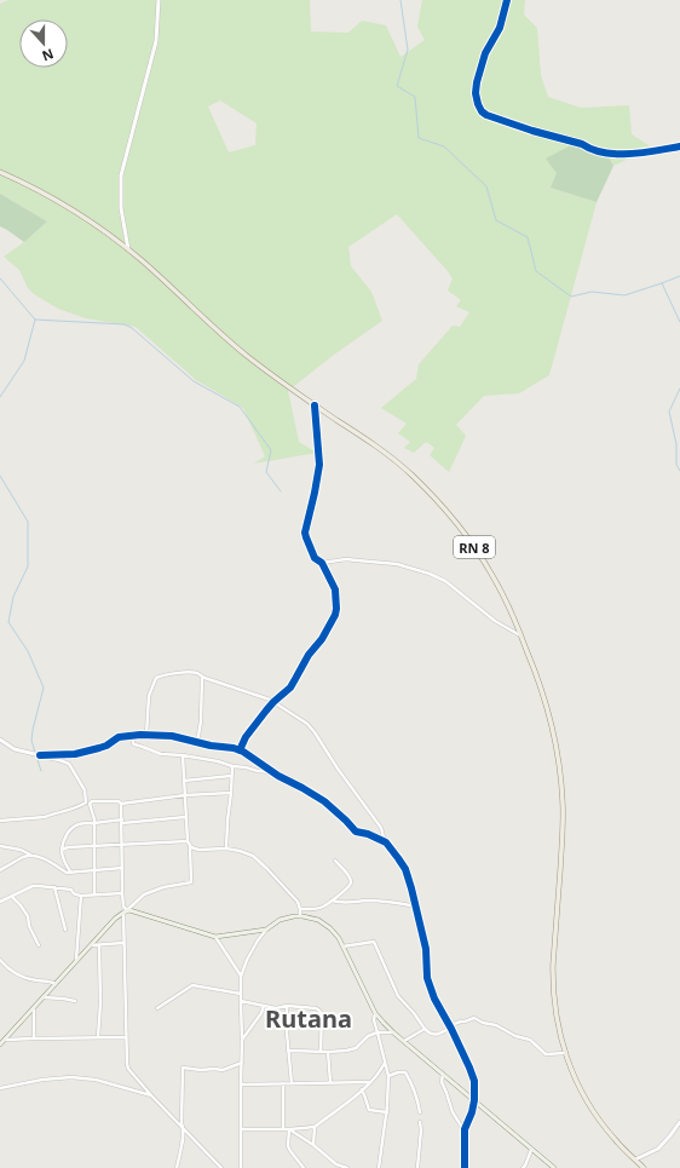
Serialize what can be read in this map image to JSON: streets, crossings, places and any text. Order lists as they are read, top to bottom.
{
  "streets": {
    "main road": ["RN 8"]
  },
  "districts": ["Rutana"],
  "north": "bottom"
}
